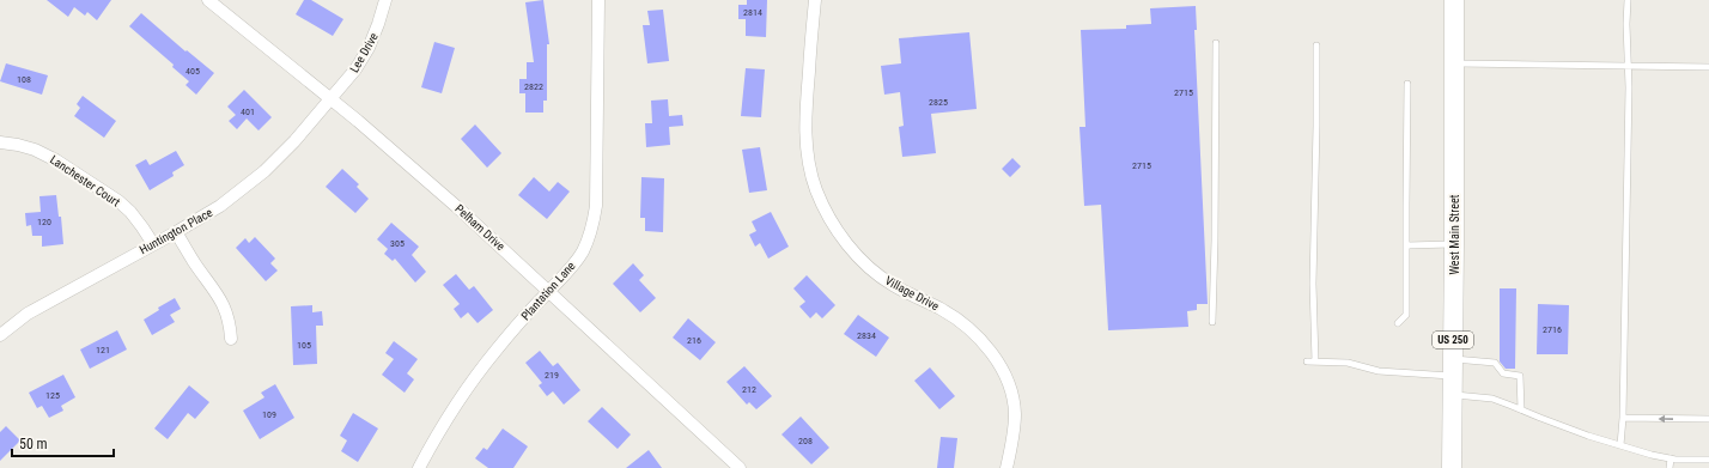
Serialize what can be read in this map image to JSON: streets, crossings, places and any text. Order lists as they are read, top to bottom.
{
  "streets": {
    "main road": ["West Main Street", "US 250"],
    "street": [
      "Lee Drive",
      "Lanchester Court",
      "Pelham Drive",
      "Huntington Place",
      "Plantation Lane",
      "Village Drive"
    ]
  },
  "crossings": [
    ["Lee Drive", "Pelham Drive"],
    ["Lee Drive", "Huntington Place"],
    ["Lanchester Court", "Huntington Place"],
    ["Pelham Drive", "Huntington Place"],
    ["Pelham Drive", "Plantation Lane"]
  ],
  "house_numbers": [
    "2814",
    "405",
    "108",
    "2822",
    "2715",
    "2825",
    "401",
    "2715",
    "120",
    "305",
    "2716",
    "2834",
    "216",
    "105",
    "121",
    "219",
    "212",
    "125",
    "109",
    "208"
  ],
  "scale_bar": "50 m"
}
